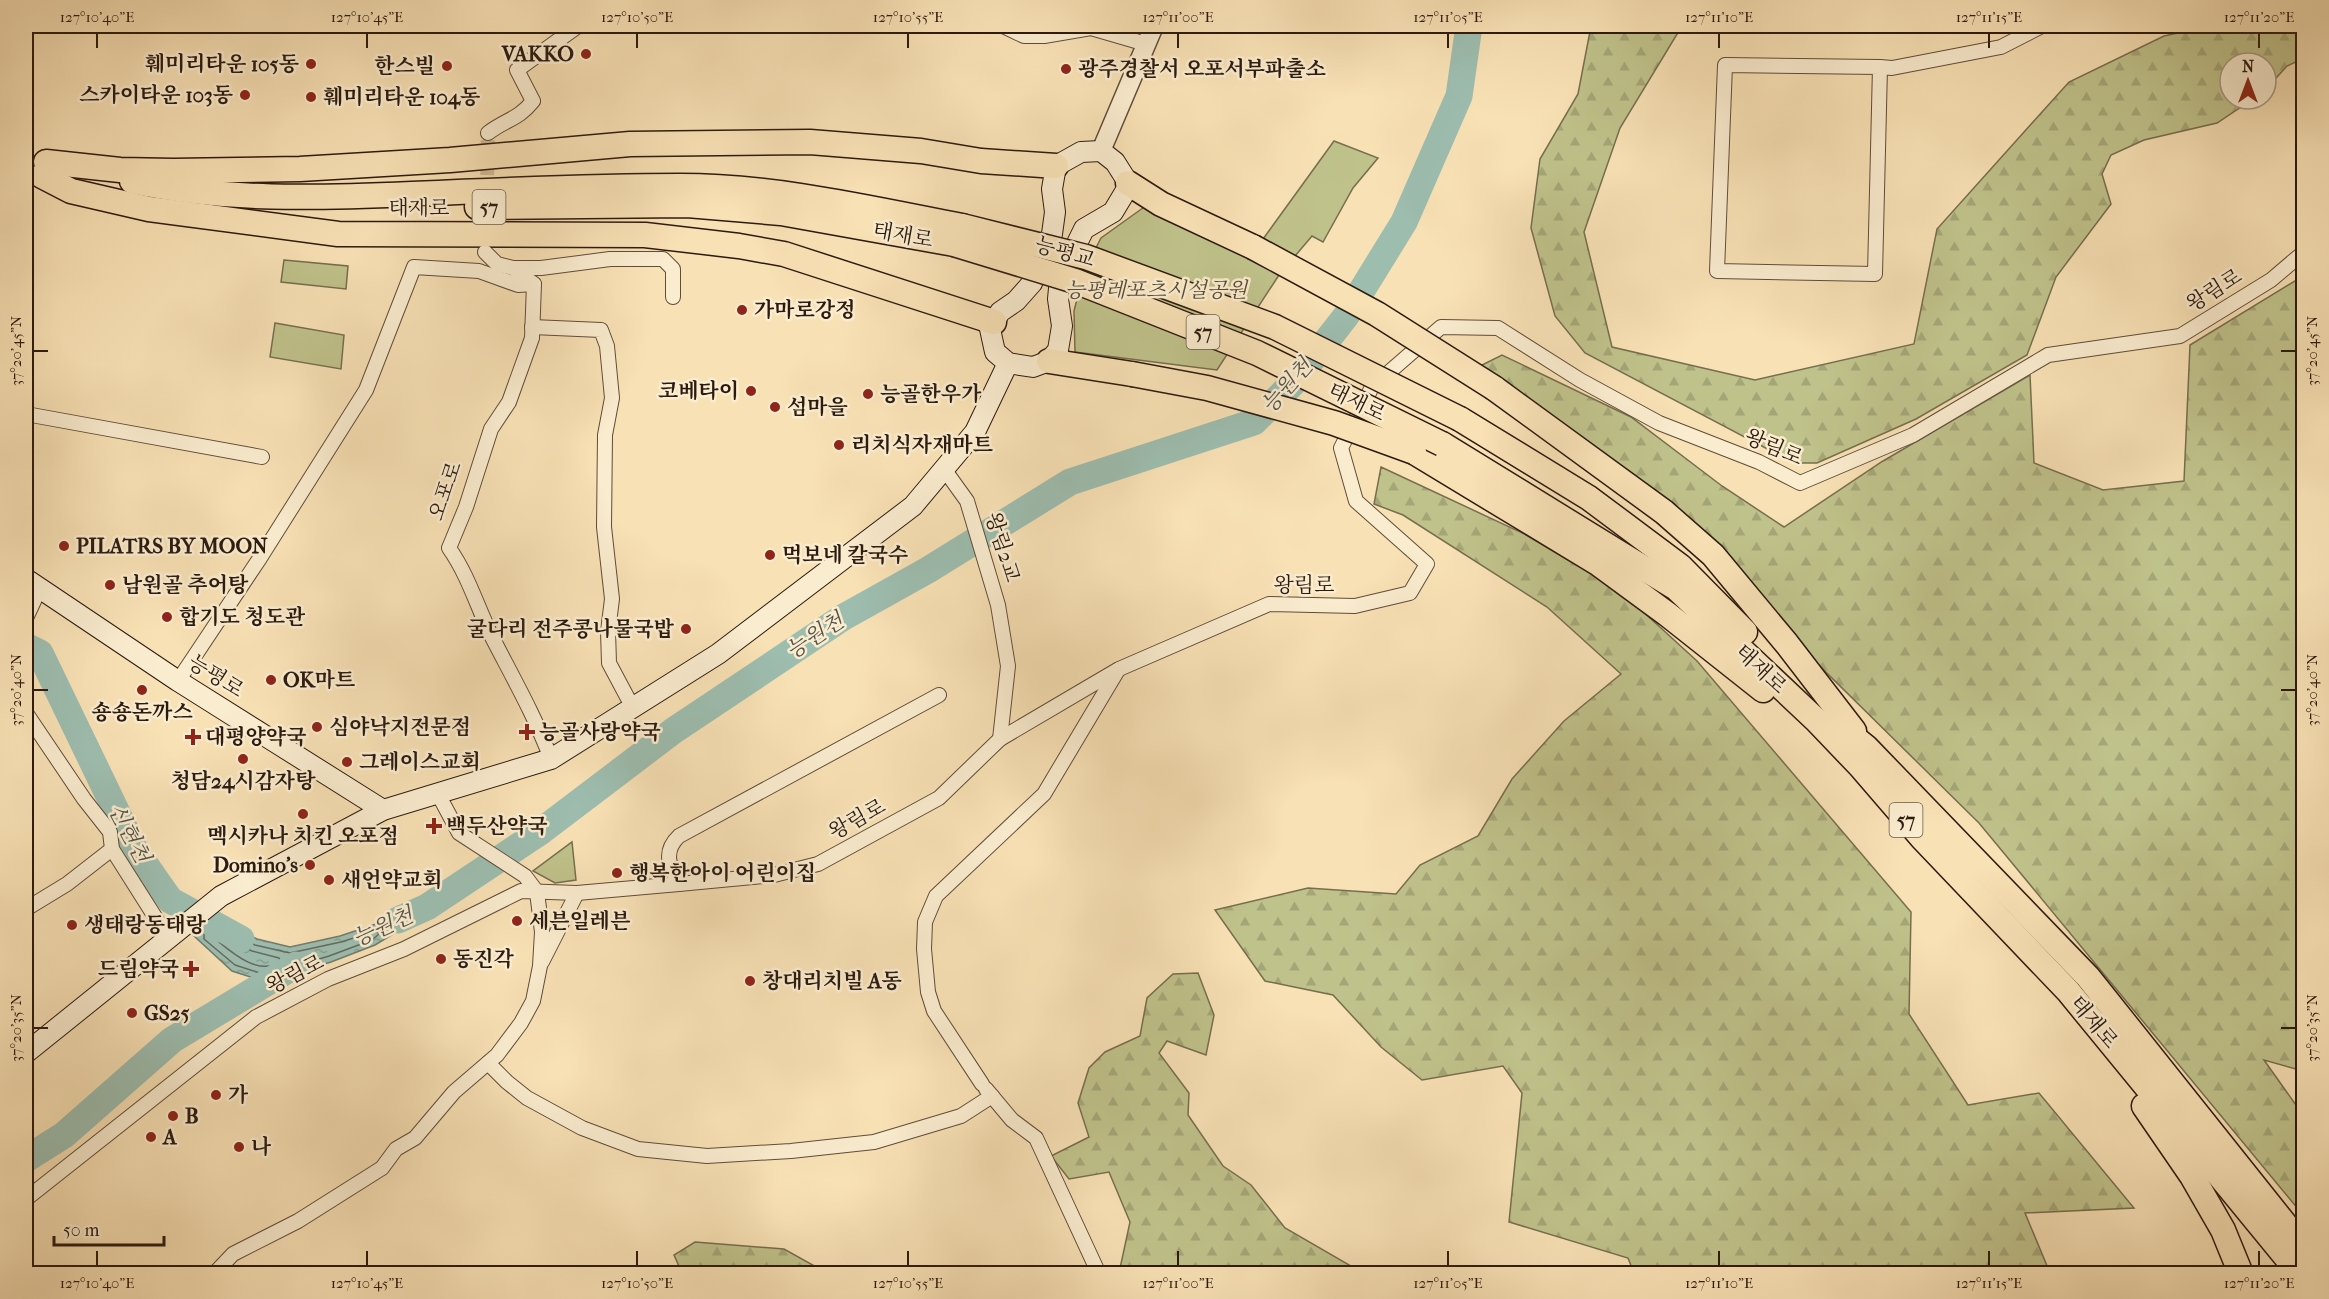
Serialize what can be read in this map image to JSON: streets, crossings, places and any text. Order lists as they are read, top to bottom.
{
  "streets": {
    "highway": ["57", "태재로", "능평교"],
    "main road": ["능평로"],
    "street": ["왕림로", "오포로", "왕림2교"]
  },
  "crossings": [
    ["태재로", "능평교"],
    ["왕림로", "왕림2교"]
  ],
  "water": ["능원천", "신현천"],
  "parks": ["능평레포츠시설공원"],
  "places": {
    "other": [
      "VAKKO",
      "훼미리타운 105동",
      "한스빌",
      "광주경찰서 오포서부파출소",
      "스카이타운 103동",
      "훼미리타운 104동",
      "가마로강정",
      "코베타이",
      "능골한우가",
      "섬마을",
      "리치식자재마트",
      "PILATRS BY MOON",
      "먹보네 칼국수",
      "남원골 추어탕",
      "합기도 청도관",
      "굴다리 전주콩나물국밥",
      "OK마트",
      "숑숑돈까스",
      "심야낙지전문점",
      "청담24시감자탕",
      "그레이스교회",
      "멕시카나 치킨 오포점",
      "Domino's",
      "행복한아이 어린이집",
      "새언약교회",
      "세븐일레븐",
      "생태랑동태랑",
      "동진각",
      "창대리치빌 A동",
      "GS25",
      "가",
      "B",
      "A",
      "나"
    ],
    "health": [
      "능골사랑약국",
      "대평양약국",
      "백두산약국",
      "드림약국"
    ]
  },
  "scale_bar": "50 m",
  "north": "top",
  "coordinates": [
    "127°10'40\"E",
    "127°10'45\"E",
    "127°10'50\"E",
    "127°10'55\"E",
    "127°11'00\"E",
    "127°11'05\"E",
    "127°11'10\"E",
    "127°11'15\"E",
    "127°11'20\"E",
    "37°20'45\"N",
    "37°20'40\"N",
    "37°20'35\"N"
  ]
}
